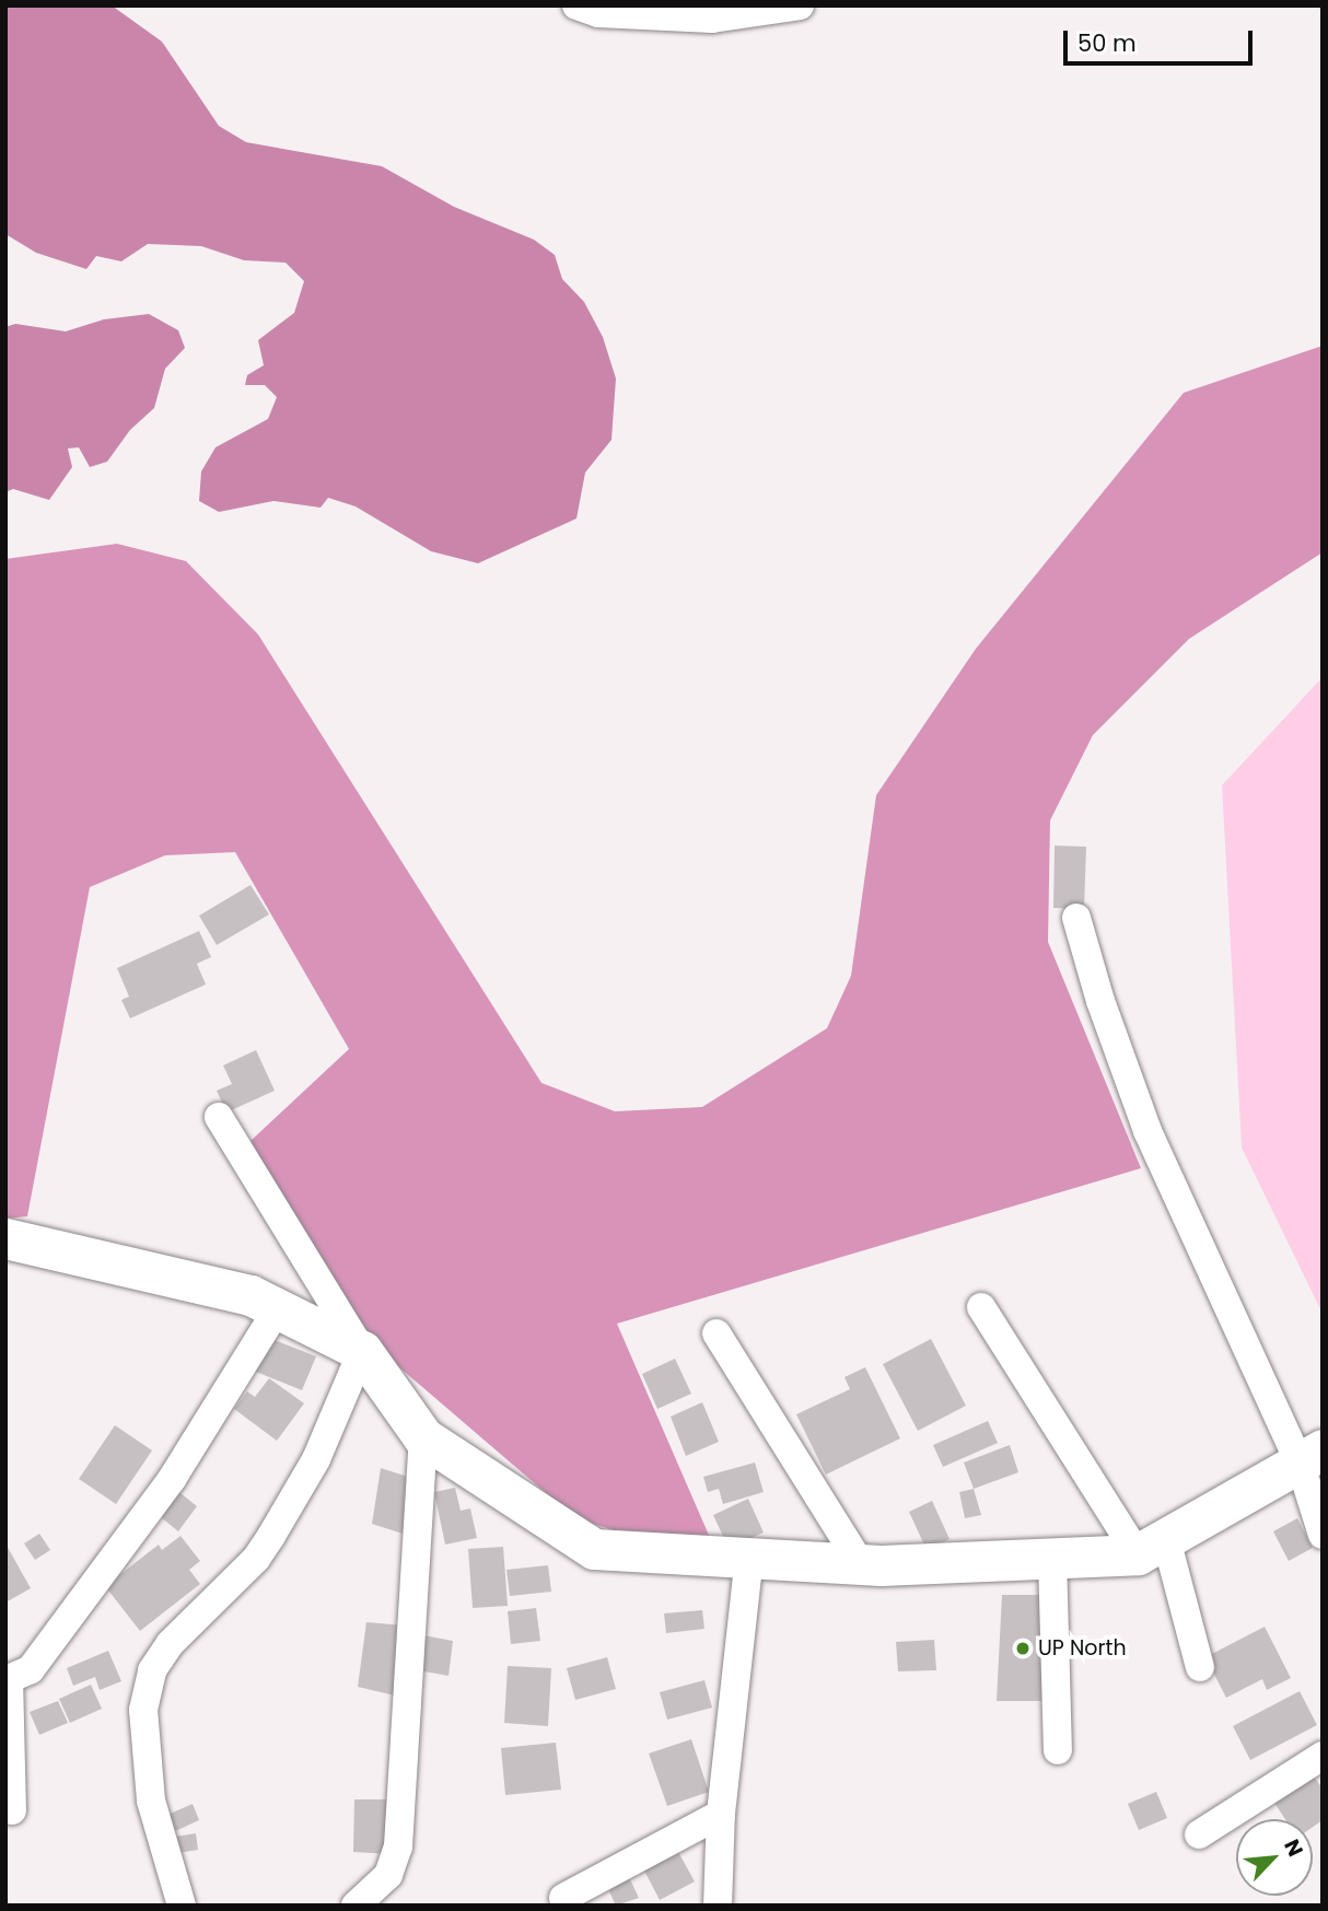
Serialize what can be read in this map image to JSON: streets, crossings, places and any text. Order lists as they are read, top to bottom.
{
  "places": ["UP North"],
  "scale_bar": "50 m",
  "north": "top right"
}
